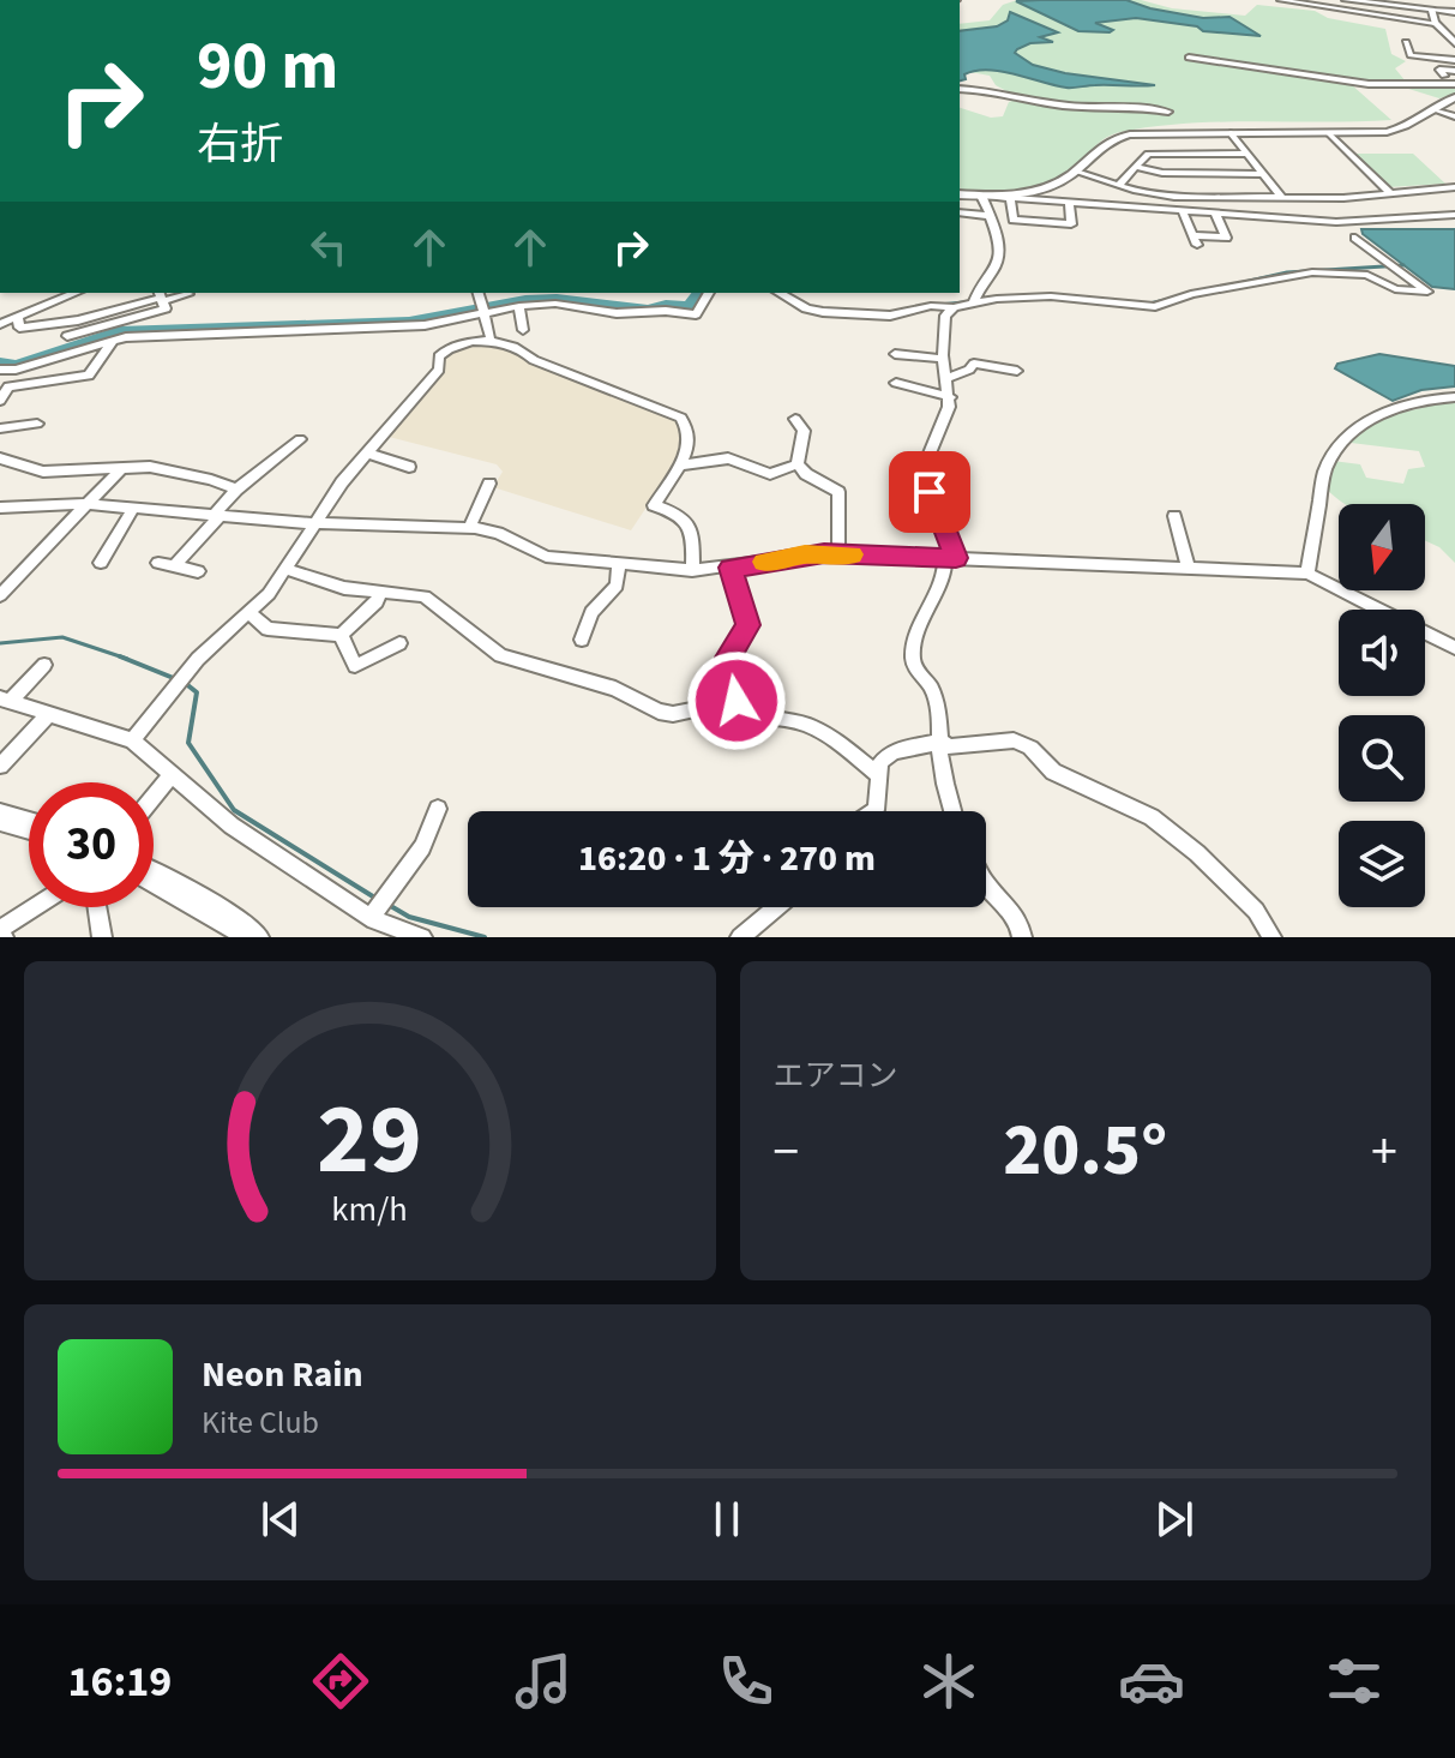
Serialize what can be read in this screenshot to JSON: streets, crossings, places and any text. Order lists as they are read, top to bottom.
{
  "north": "bottom",
  "page": {
    "turn": ["90 m", "右折"],
    "limit": "30",
    "trip": "16:20 · 1 分 · 270 m",
    "tile": "エアコン",
    "heat": ["−", "20.5°", "+"],
    "song": ["Neon Rain", "Kite Club"],
    "tabs": "16:19",
    "gauge": ["29", "km/h"]
  }
}
